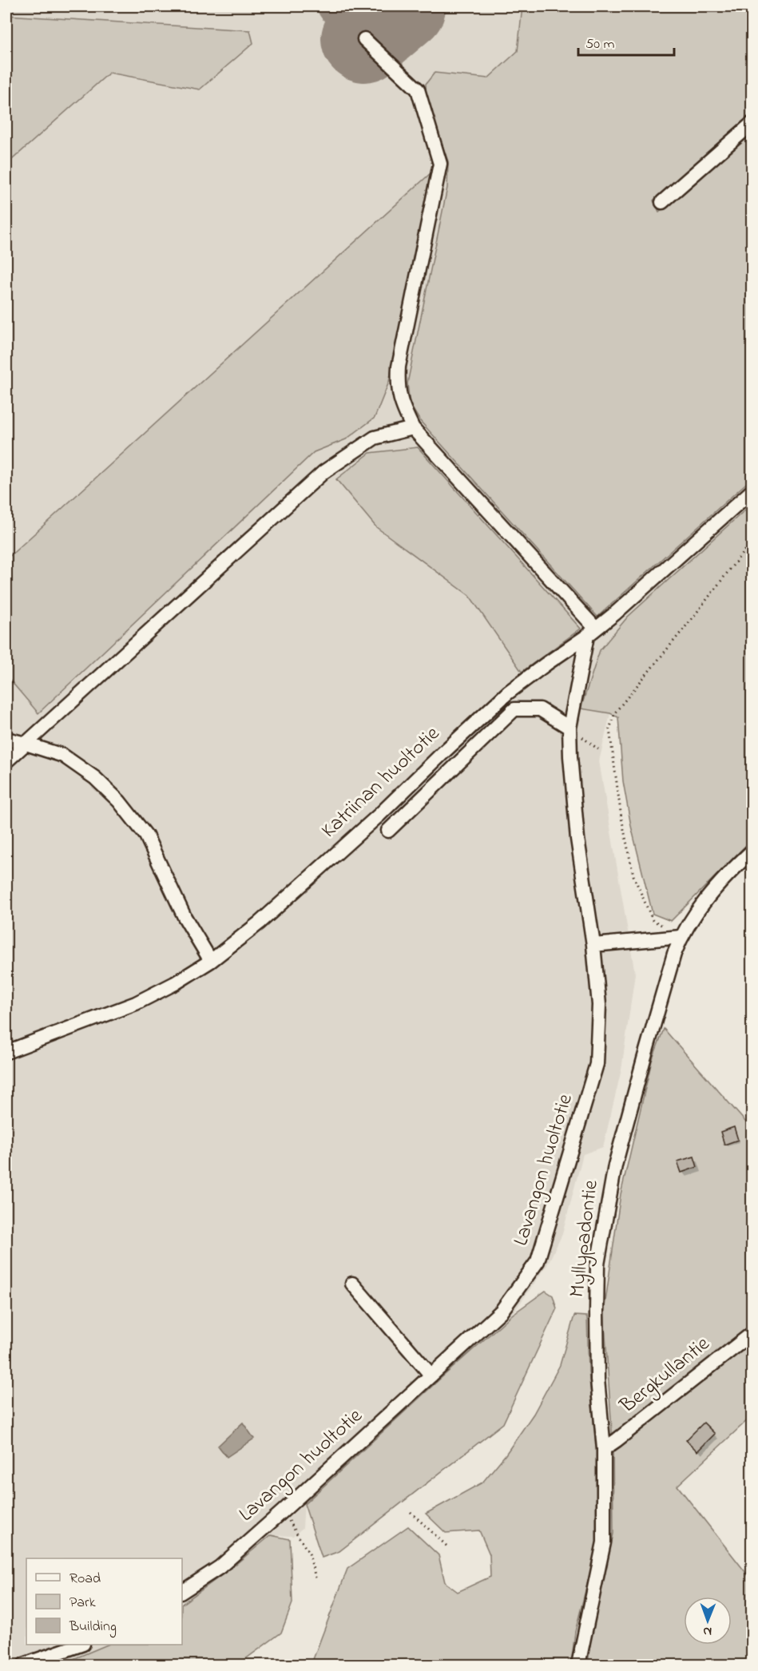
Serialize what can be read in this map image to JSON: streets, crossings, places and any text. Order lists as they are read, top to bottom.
{
  "streets": {
    "street": [
      "Katriinan huoltotie",
      "Lavangon huoltotie",
      "Myllypadontie",
      "Bergkullantie"
    ]
  },
  "crossings": [
    ["Katriinan huoltotie", "Lavangon huoltotie"],
    ["Myllypadontie", "Bergkullantie"]
  ],
  "legend": ["Road", "Park", "Building"],
  "scale_bar": "50 m",
  "north": "bottom"
}
